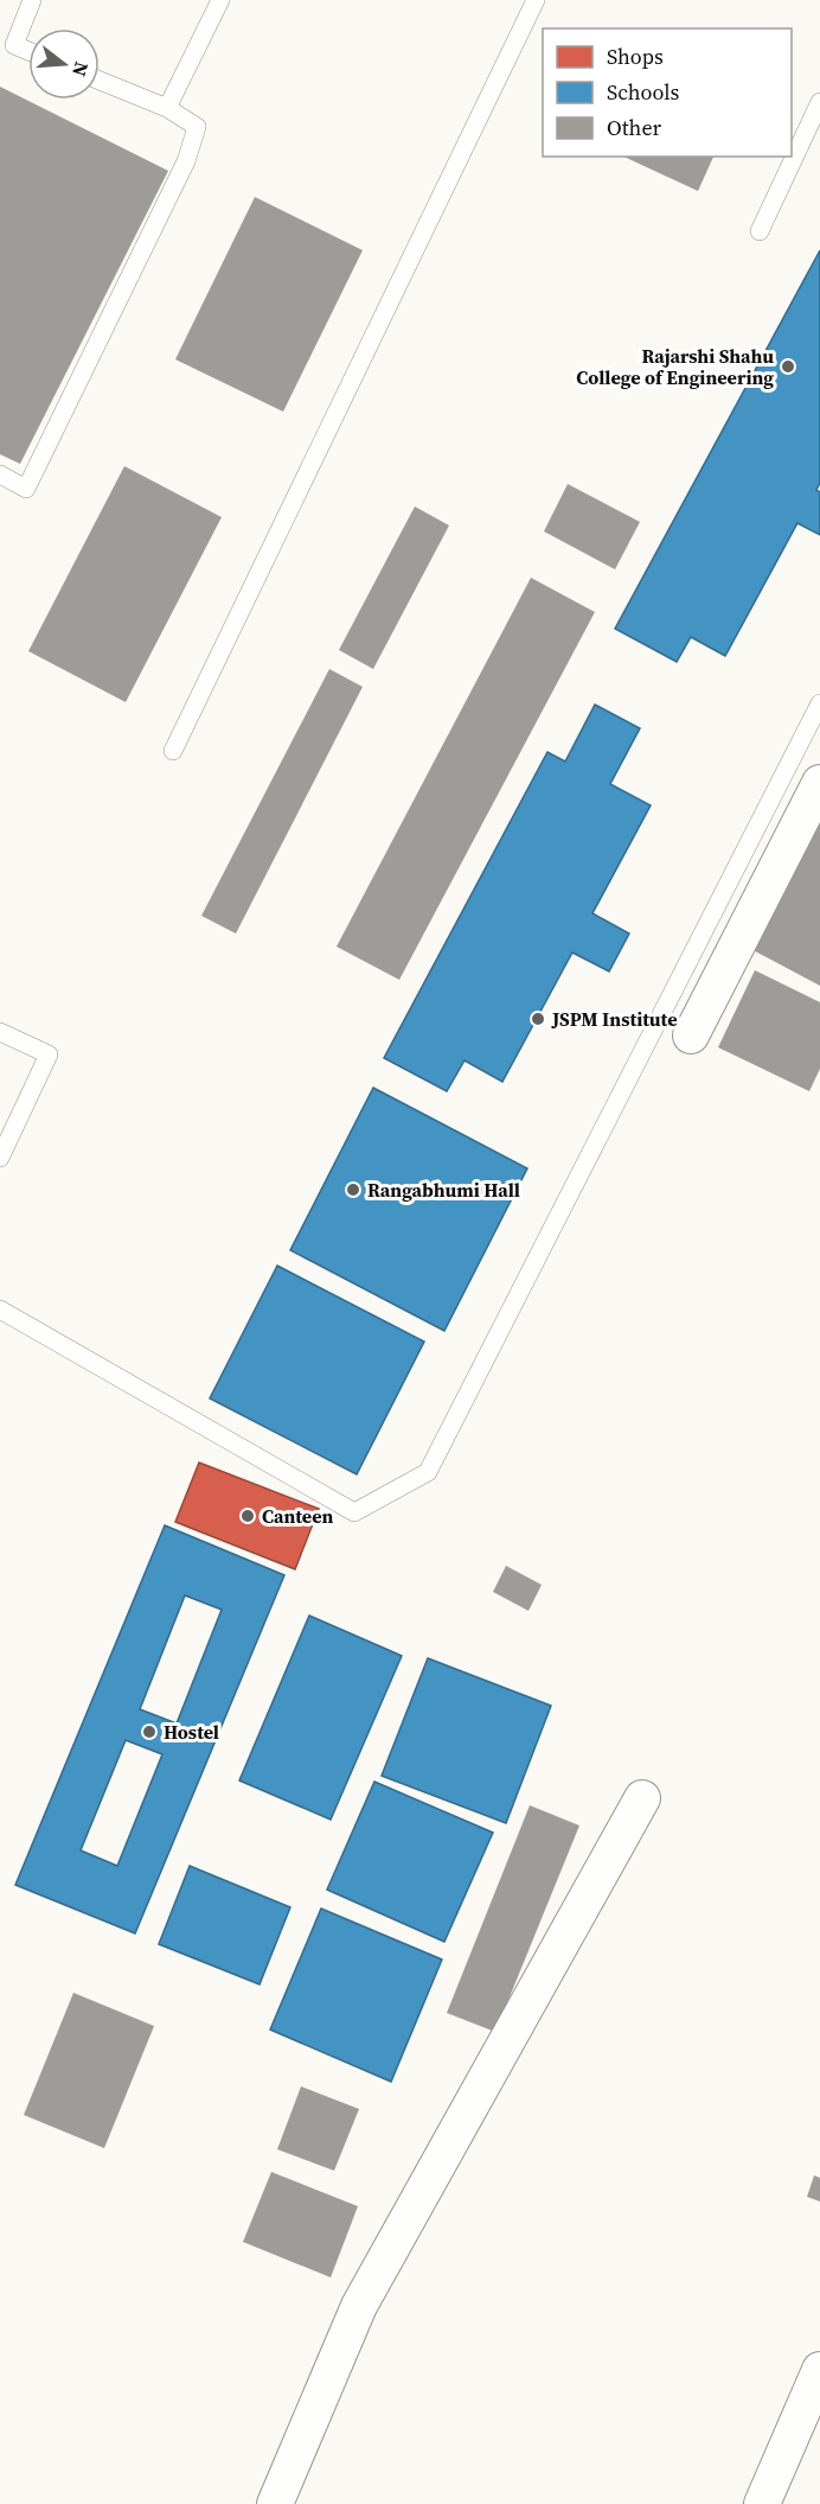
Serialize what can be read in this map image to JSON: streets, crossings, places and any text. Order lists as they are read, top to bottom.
{
  "places": [
    "Rajarshi Shahu College of Engineering",
    "JSPM Institute",
    "Rangabhumi Hall",
    "Canteen",
    "Hostel"
  ],
  "legend": ["Shops", "Schools", "Other"],
  "north": "right"
}
